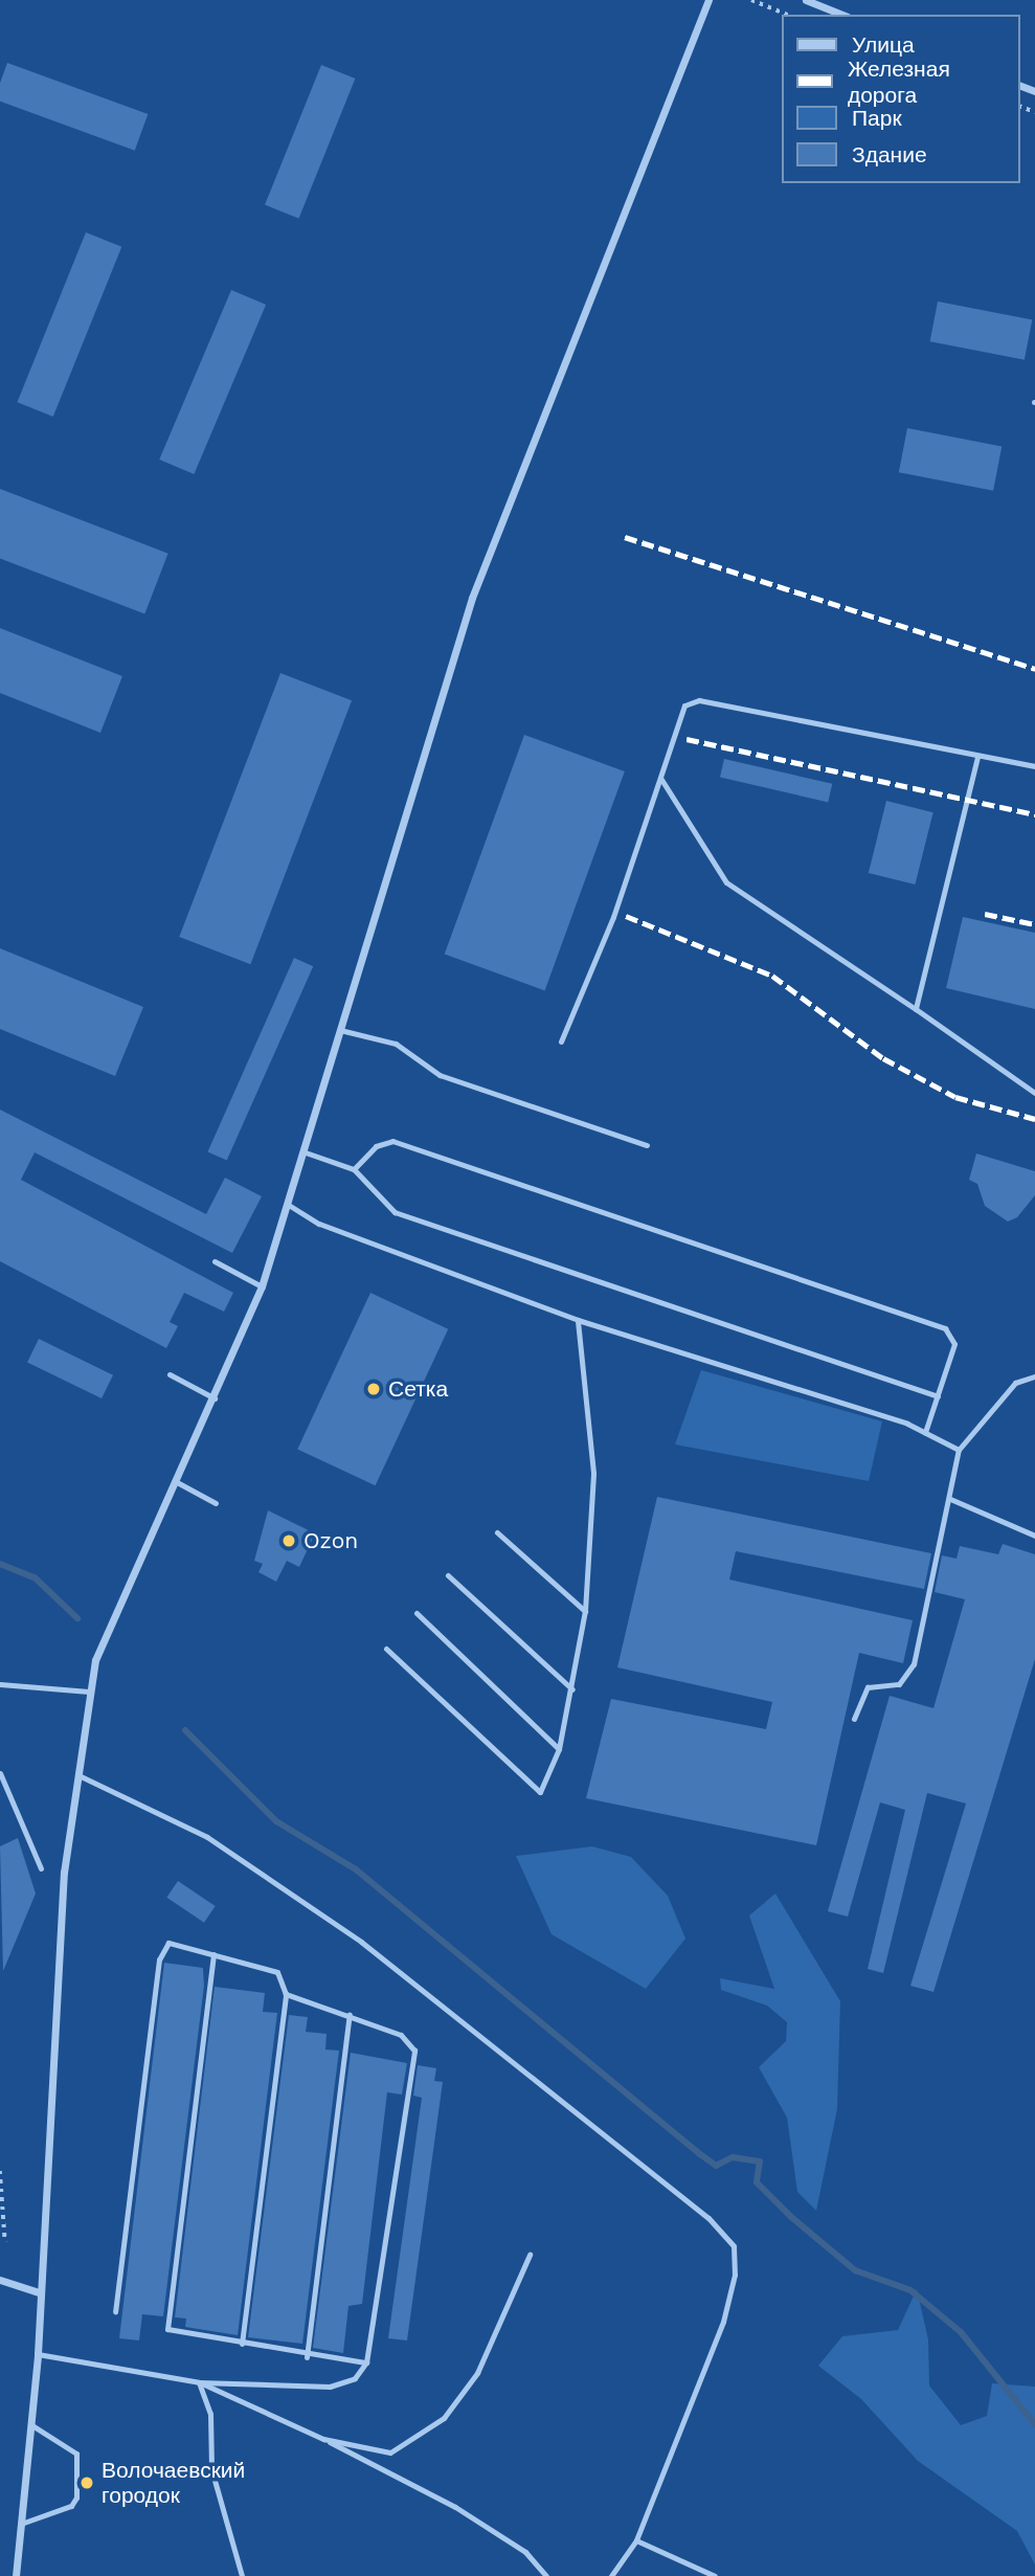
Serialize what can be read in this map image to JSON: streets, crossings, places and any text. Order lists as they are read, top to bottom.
{
  "places": ["Сетка", "Ozon", "Волочаевский городок"],
  "legend": [
    "Улица",
    "Железная дорога",
    "Парк",
    "Здание"
  ]
}
